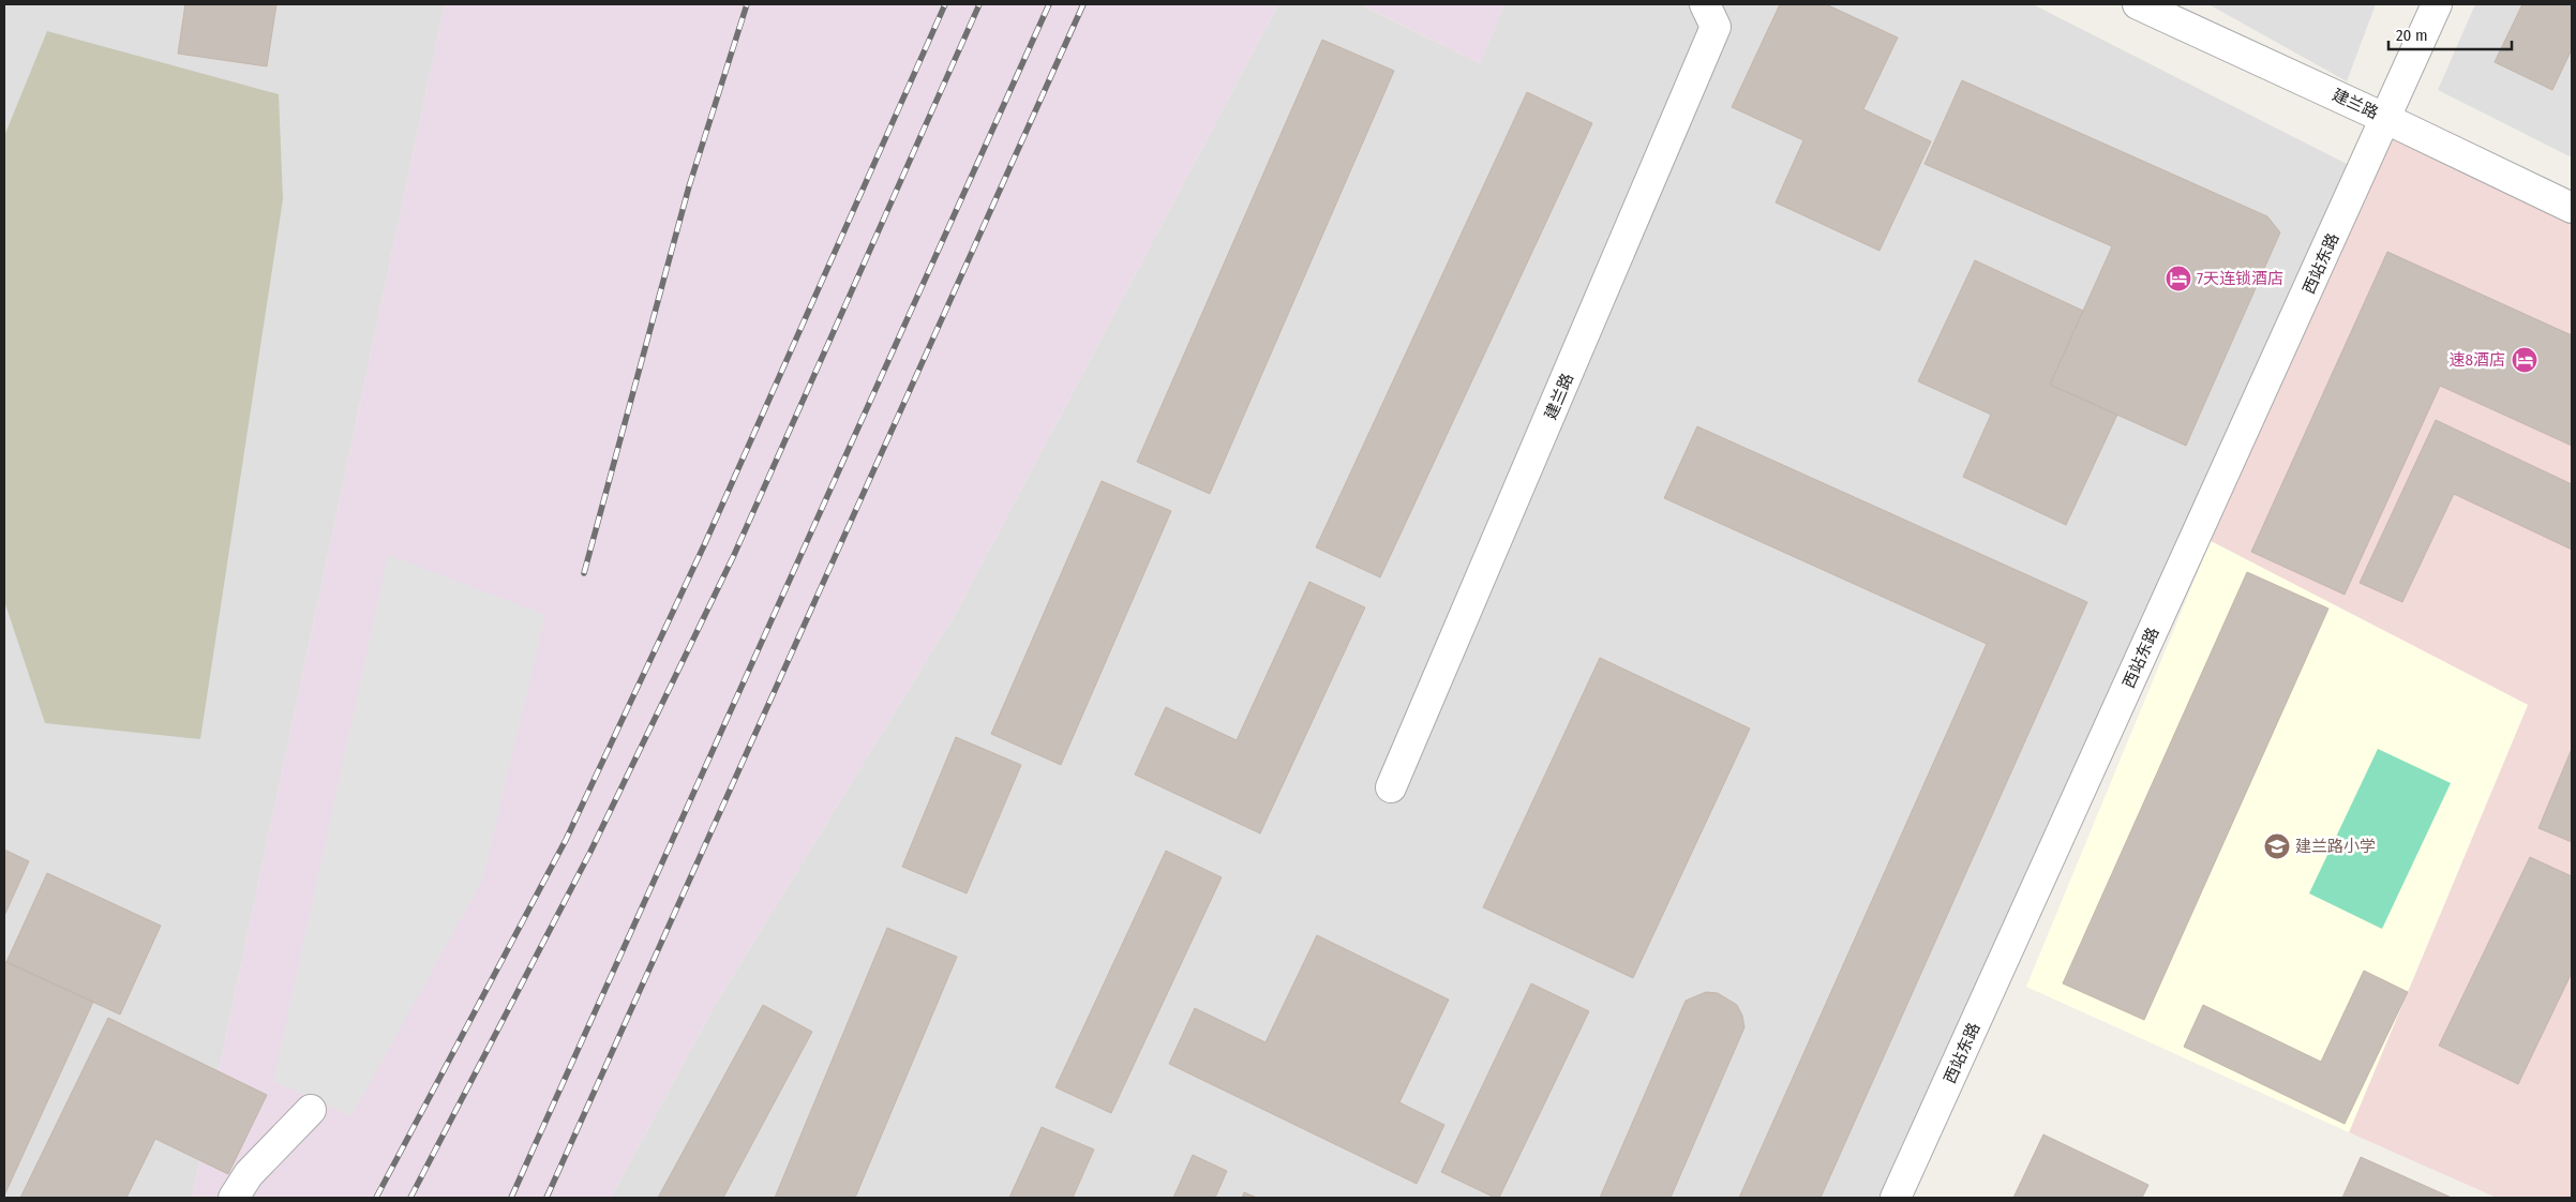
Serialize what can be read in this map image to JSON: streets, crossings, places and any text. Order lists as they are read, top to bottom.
{
  "streets": {
    "street": ["建兰路", "西站东路"]
  },
  "crossings": [
    ["建兰路", "西站东路"]
  ],
  "places": {
    "hotel": ["7天连锁酒店", "速8酒店"],
    "school or university": ["建兰路小学"]
  },
  "scale_bar": "20 m"
}
